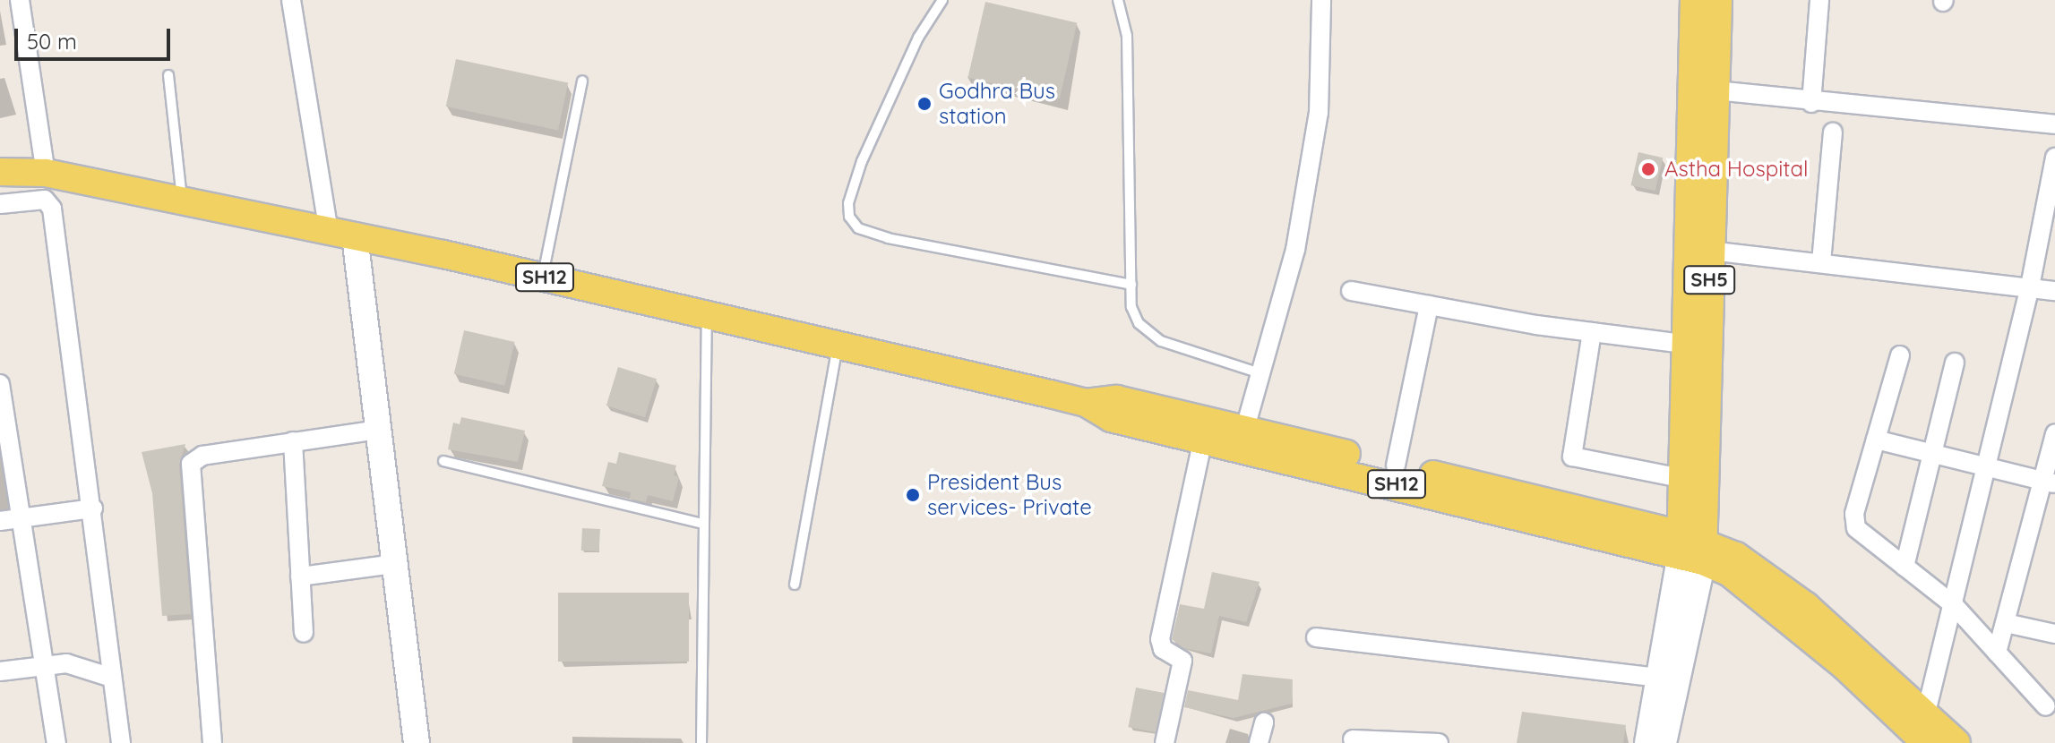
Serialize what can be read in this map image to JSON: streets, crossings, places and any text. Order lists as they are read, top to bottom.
{
  "streets": {
    "main road": ["SH12", "SH5"]
  },
  "crossings": [
    ["SH12", "SH5"]
  ],
  "places": ["Godhra Bus station", "Astha Hospital", "President Bus services- Private"],
  "scale_bar": "50 m"
}
